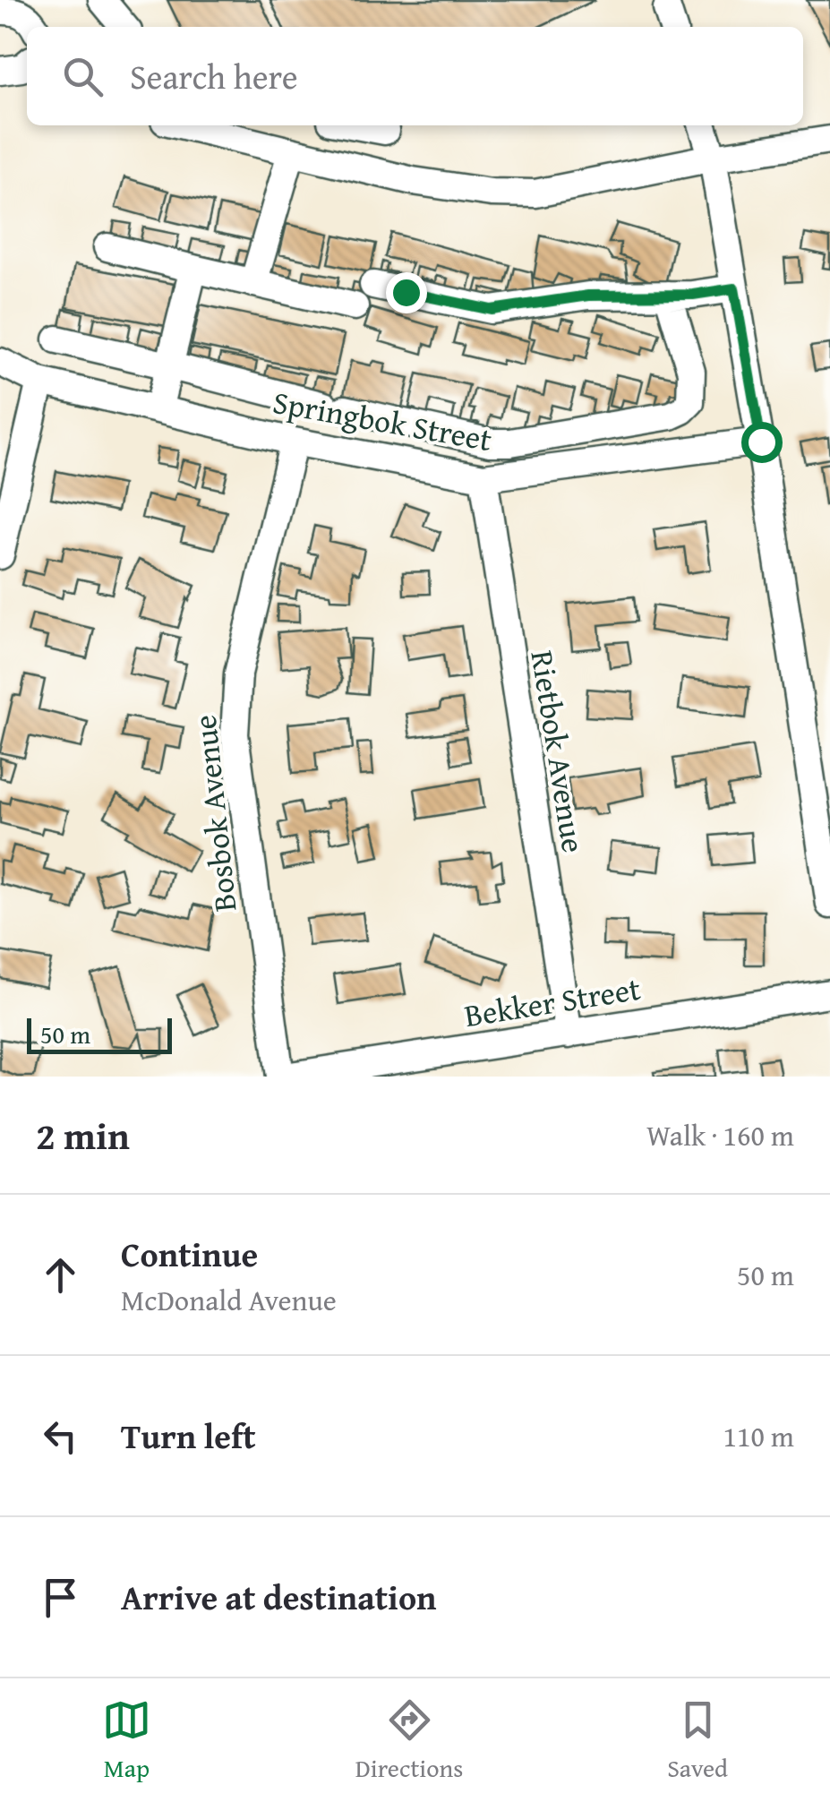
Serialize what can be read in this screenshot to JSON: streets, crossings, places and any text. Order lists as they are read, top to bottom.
{
  "streets": {
    "street": [
      "Springbok Street",
      "Rietbok Avenue",
      "Bosbok Avenue",
      "Bekker Street"
    ]
  },
  "crossings": [
    ["Springbok Street", "Rietbok Avenue"],
    ["Springbok Street", "Bosbok Avenue"],
    ["Rietbok Avenue", "Bekker Street"],
    ["Bosbok Avenue", "Bekker Street"]
  ],
  "scale_bar": "50 m",
  "page": {
    "search": "Search here",
    "scale": "50 m",
    "heading": ["2 min", "Walk · 160 m"],
    "list": [
      ["Continue", "McDonald Avenue", "50 m"],
      ["Turn left", "110 m"],
      "Arrive at destination"
    ],
    "nav": ["Map", "Directions", "Saved"]
  }
}
